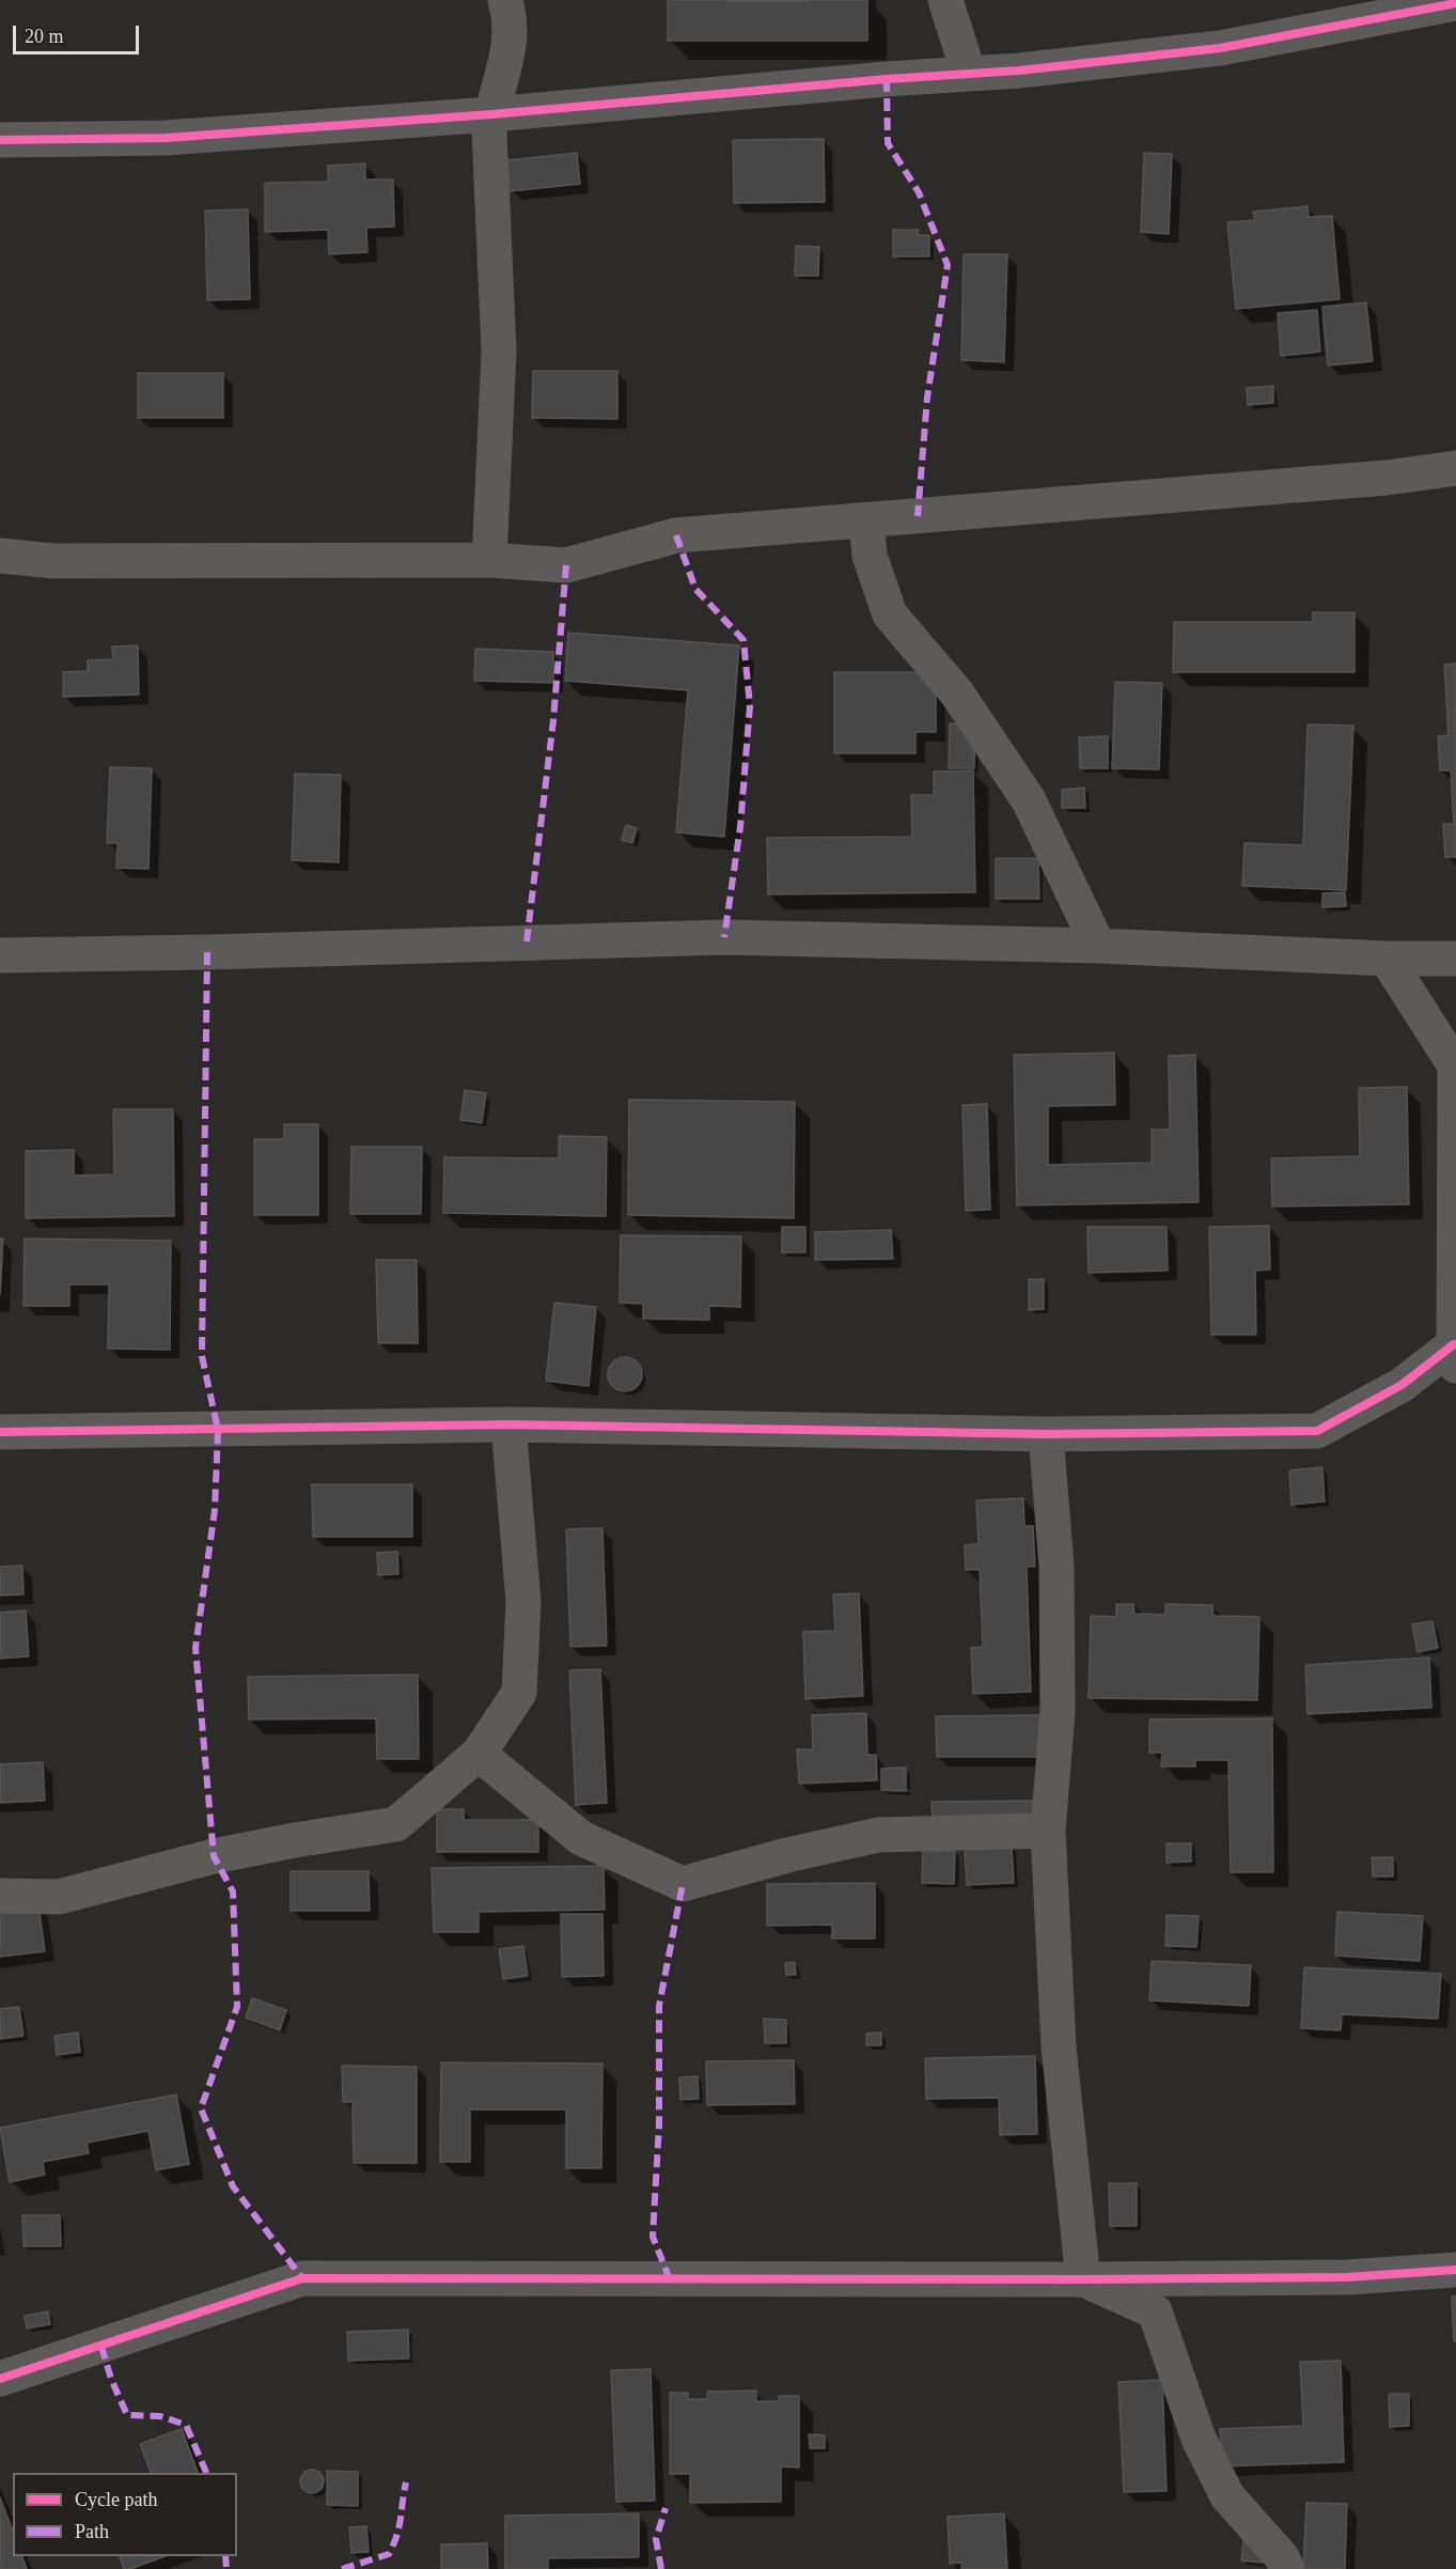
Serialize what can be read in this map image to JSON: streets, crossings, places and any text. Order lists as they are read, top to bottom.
{
  "legend": ["Cycle path", "Path"],
  "scale_bar": "20 m"
}
